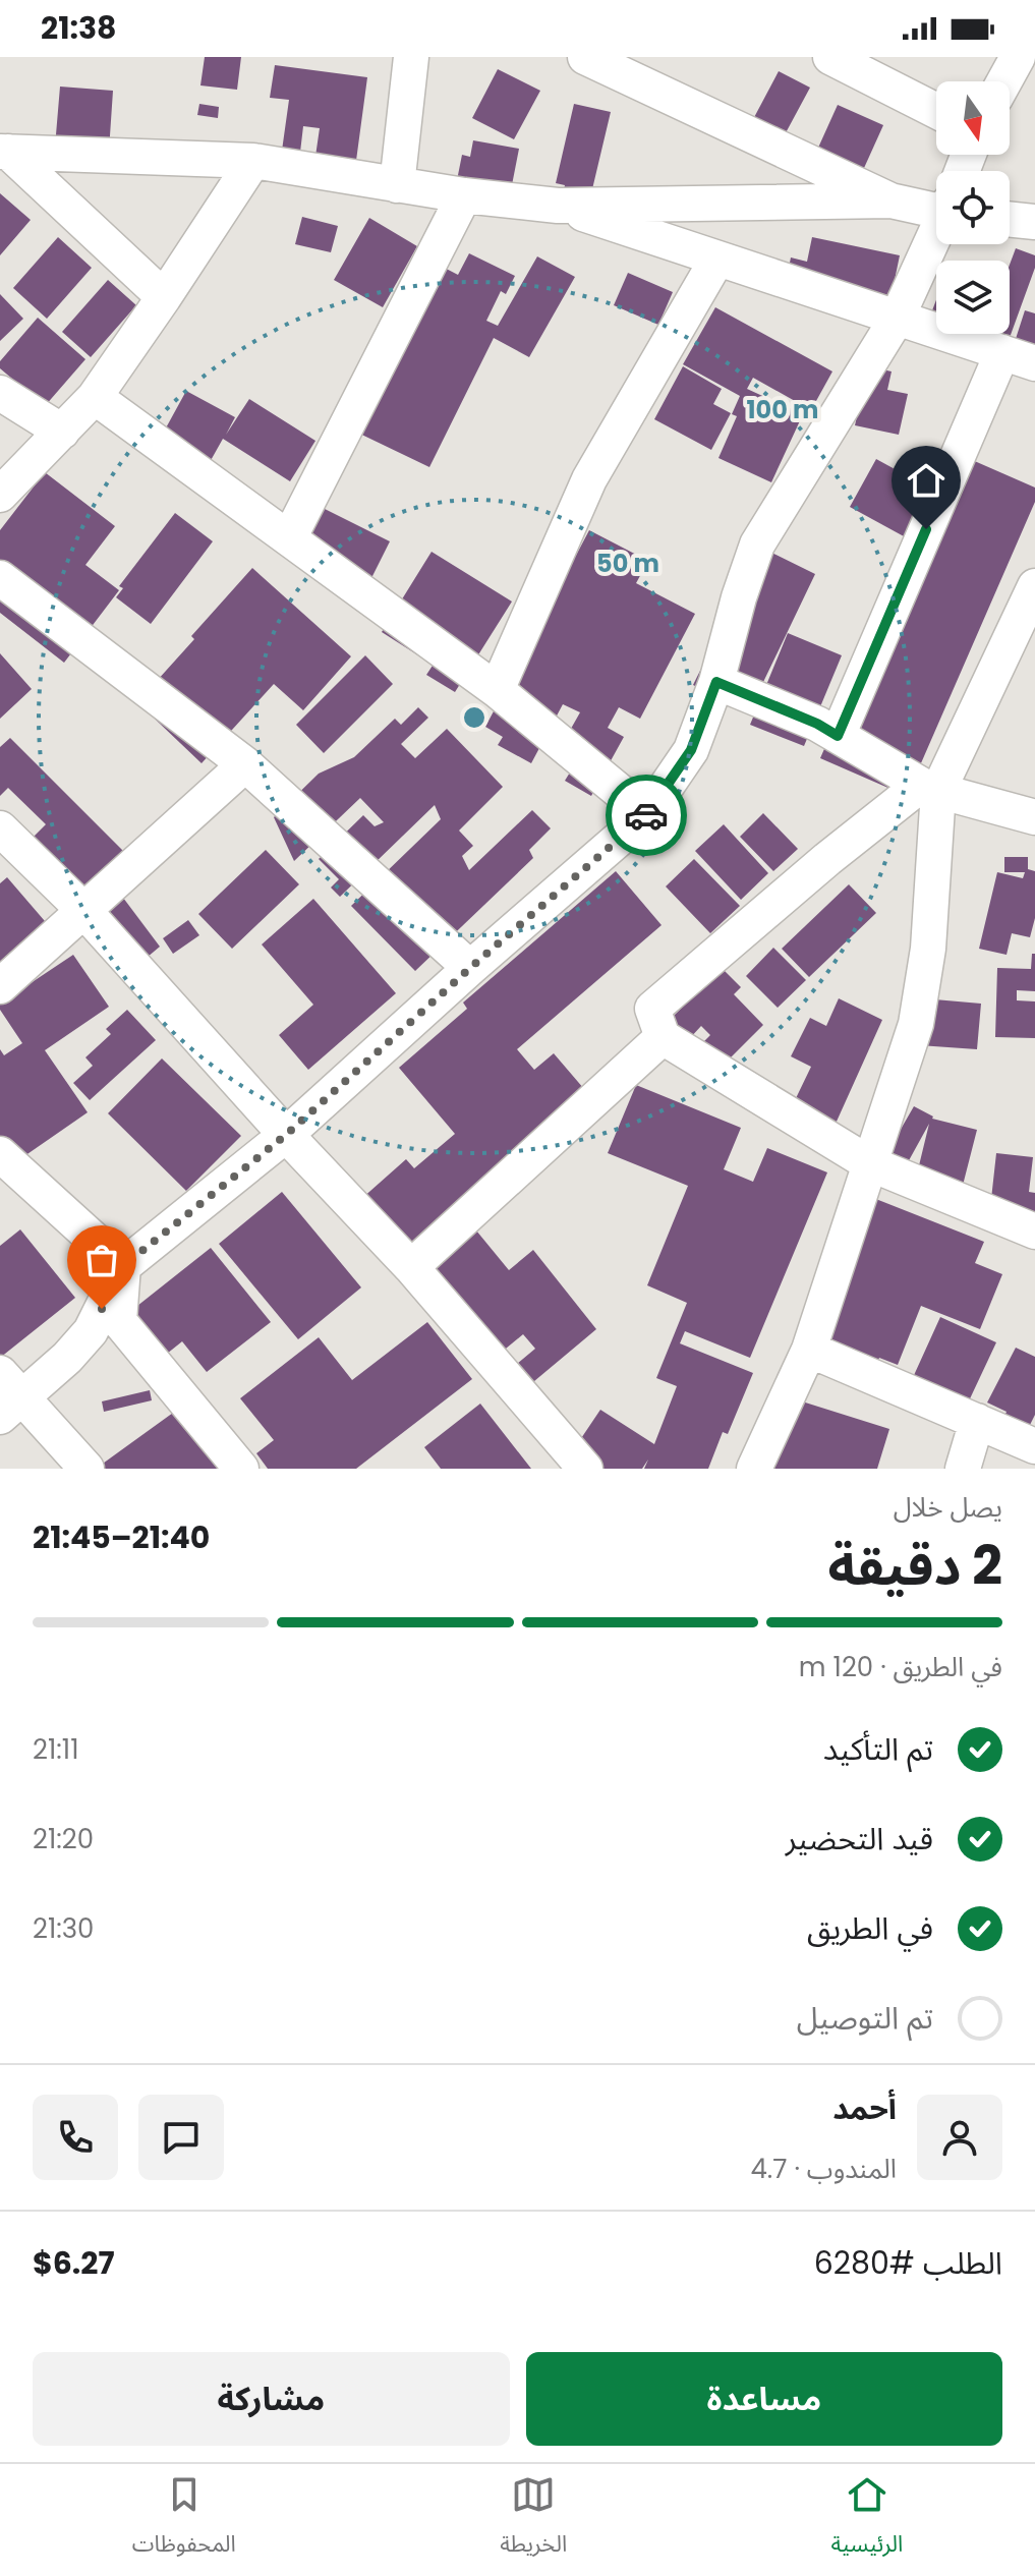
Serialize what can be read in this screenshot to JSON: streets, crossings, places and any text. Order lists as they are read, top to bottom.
{
  "north": "bottom",
  "page": {
    "status": "21:38",
    "heading": ["2 دقيقة", "يصل خلال", "21:40–21:45"],
    "panel": [
      "أحمد",
      "المندوب · 4.7",
      "الطلب #6280",
      "$6.27"
    ],
    "bar": "في الطريق · 120 m",
    "list": [
      ["تم التأكيد", "21:11"],
      ["قيد التحضير", "21:20"],
      ["في الطريق", "21:30"],
      "تم التوصيل"
    ],
    "buttons": ["مساعدة", "مشاركة"],
    "tabs": ["الرئيسية", "الخريطة", "المحفوظات"]
  },
  "rings": ["100 m", "50 m"]
}
